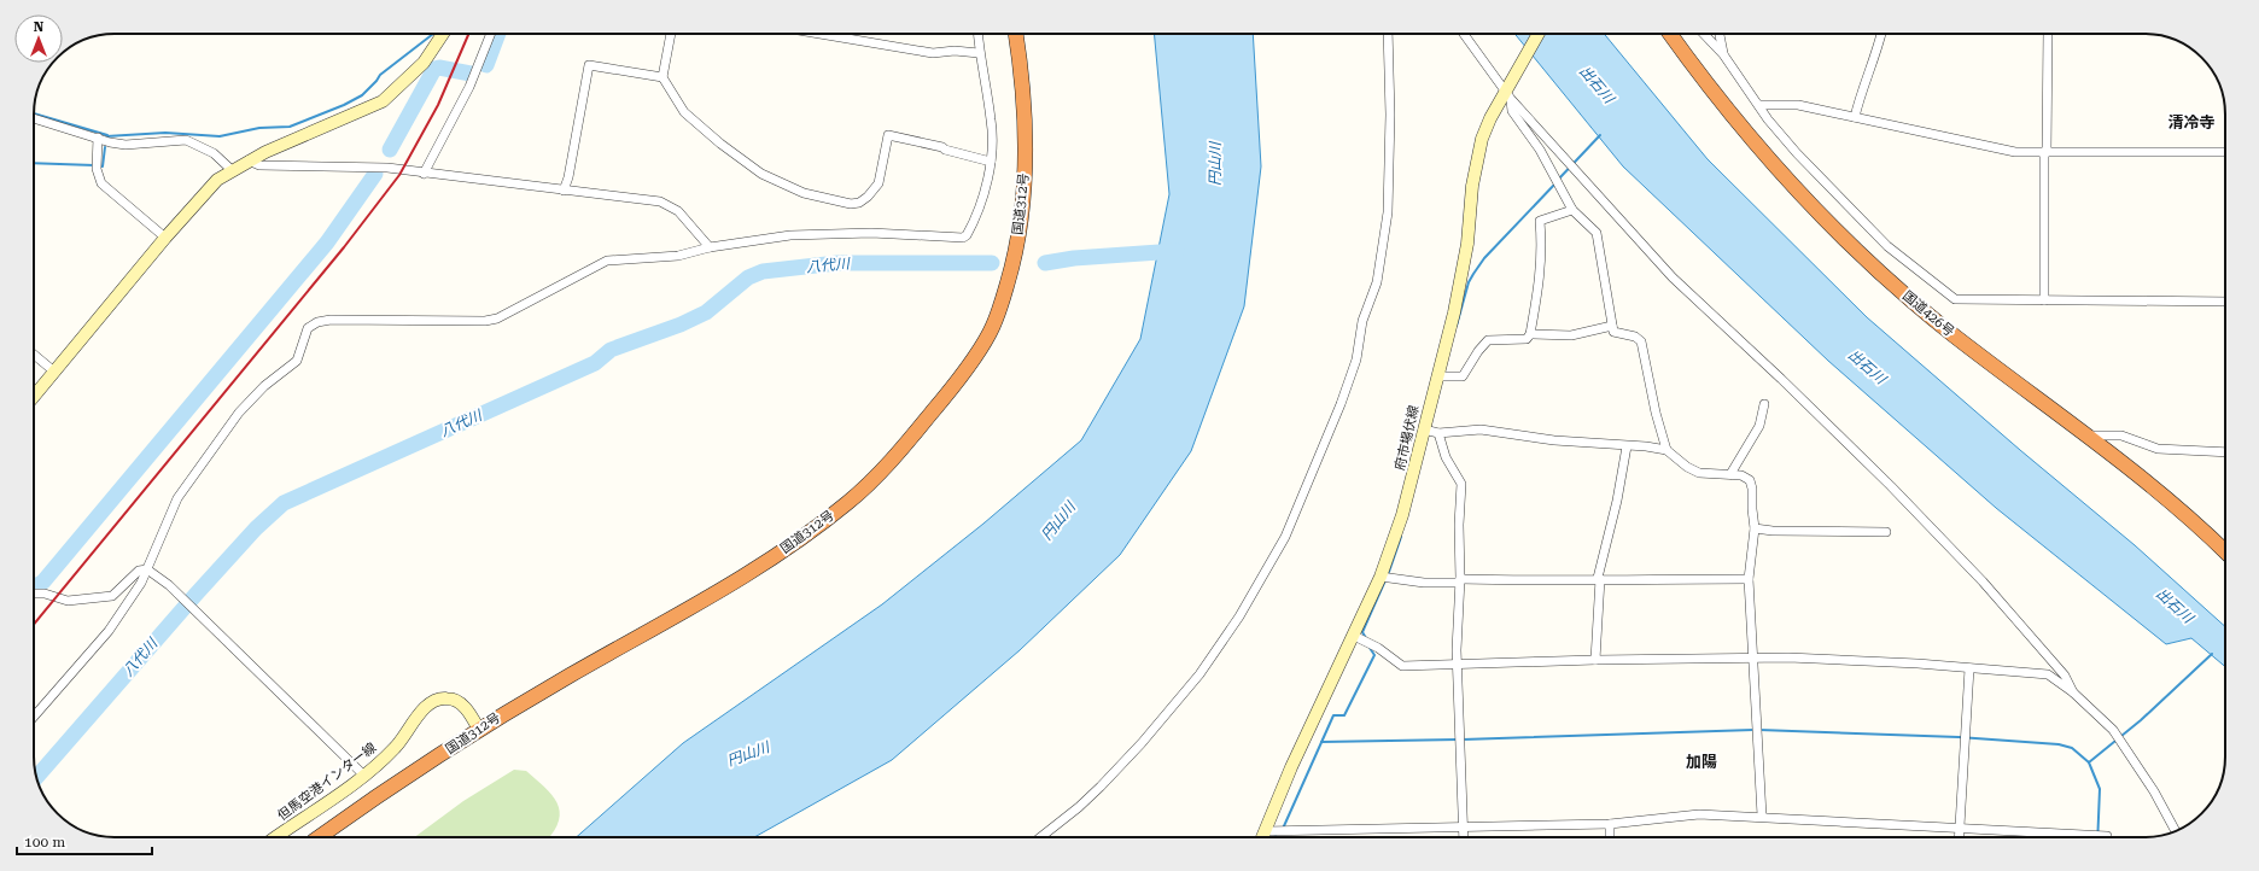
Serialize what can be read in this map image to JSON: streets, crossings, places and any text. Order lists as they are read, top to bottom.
{
  "streets": {
    "highway": ["国道312号", "国道426号"],
    "main road": ["府市場伏線", "但馬空港インター線"]
  },
  "crossings": [
    ["国道312号", "但馬空港インター線"]
  ],
  "districts": ["清冷寺", "加陽"],
  "water": ["出石川", "円山川", "八代川"],
  "scale_bar": "100 m",
  "north": "top"
}
